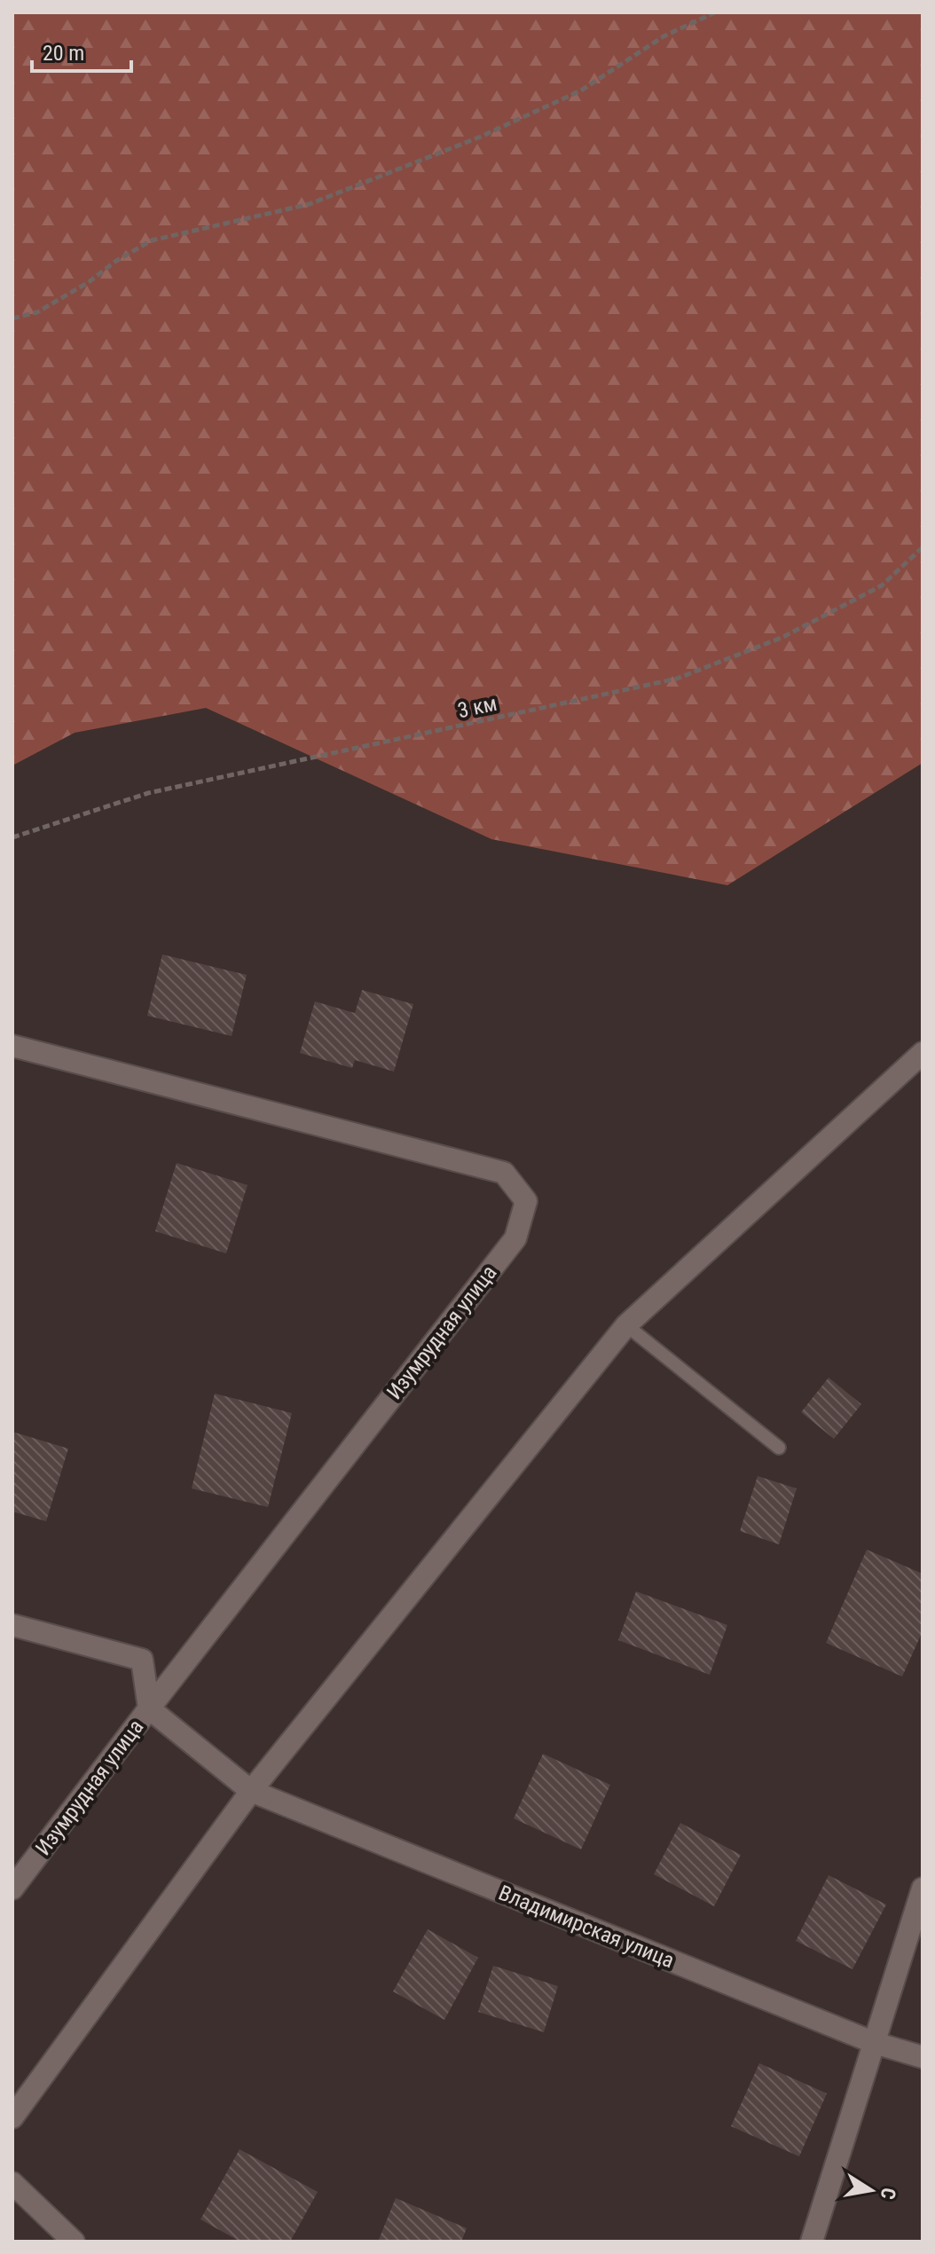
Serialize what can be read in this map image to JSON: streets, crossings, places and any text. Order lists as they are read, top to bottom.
{
  "streets": {
    "street": ["Изумрудная улица", "Владимирская улица"],
    "path": ["3 км"]
  },
  "crossings": [
    ["Изумрудная улица", "Владимирская улица"]
  ],
  "scale_bar": "20 m",
  "north": "right"
}
